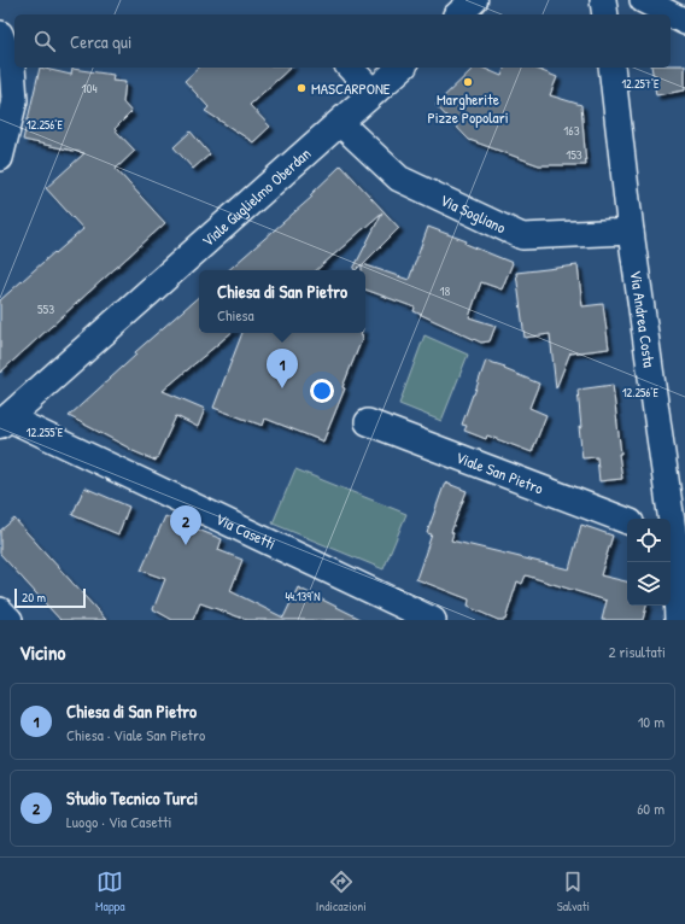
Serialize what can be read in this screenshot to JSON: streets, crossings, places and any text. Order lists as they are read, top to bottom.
{
  "streets": {
    "main road": ["Viale Guglielmo Oberdan"],
    "street": [
      "Via Sogliano",
      "Via Andrea Costa",
      "Viale San Pietro",
      "Via Casetti"
    ]
  },
  "crossings": [
    ["Viale Guglielmo Oberdan", "Via Sogliano"],
    ["Viale Guglielmo Oberdan", "Via Casetti"],
    ["Via Sogliano", "Via Andrea Costa"]
  ],
  "places": ["Margherite Pizze Popolari", "MASCARPONE"],
  "house_numbers": [
    "104",
    "163",
    "153",
    "18",
    "553"
  ],
  "scale_bar": "20 m",
  "page": {
    "search": "Cerca qui",
    "popup": ["Chiesa di San Pietro", "Chiesa"],
    "pins": ["1", "2"],
    "scale": "20 m",
    "heading": ["Vicino", "2 risultati"],
    "list": [
      {
        "mark": "1",
        "name": "Chiesa di San Pietro",
        "note": "Chiesa · Viale San Pietro",
        "value": "10 m"
      },
      {
        "mark": "2",
        "name": "Studio Tecnico Turci",
        "note": "Luogo · Via Casetti",
        "value": "60 m"
      }
    ],
    "nav": ["Mappa", "Indicazioni", "Salvati"]
  },
  "coordinates": [
    "12.257°E",
    "12.256°E",
    "12.255°E",
    "44.139°N"
  ]
}
